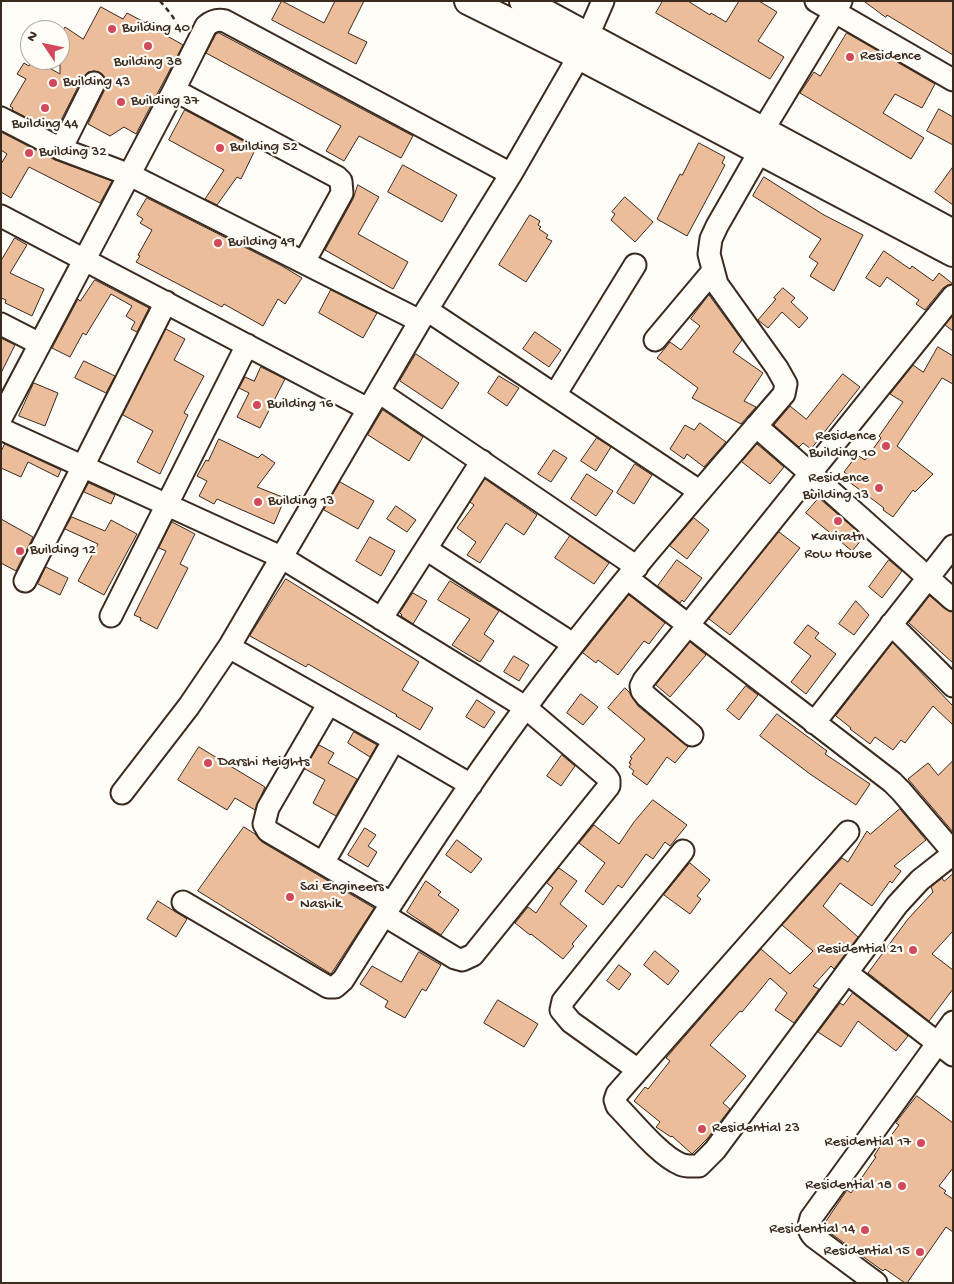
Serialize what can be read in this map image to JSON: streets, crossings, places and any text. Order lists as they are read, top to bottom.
{
  "places": [
    "Building 40",
    "Building 38",
    "Residence",
    "Building 43",
    "Building 37",
    "Building 44",
    "Building 52",
    "Building 32",
    "Building 49",
    "Building 16",
    "Residence Building 10",
    "Residence Building 13",
    "Building 13",
    "Kaviratn Row House",
    "Building 12",
    "Darshi Heights",
    "Sai Engineers Nashik",
    "Residential 21",
    "Residential 23",
    "Residential 17",
    "Residential 18",
    "Residential 14",
    "Residential 15"
  ],
  "north": "top left"
}
